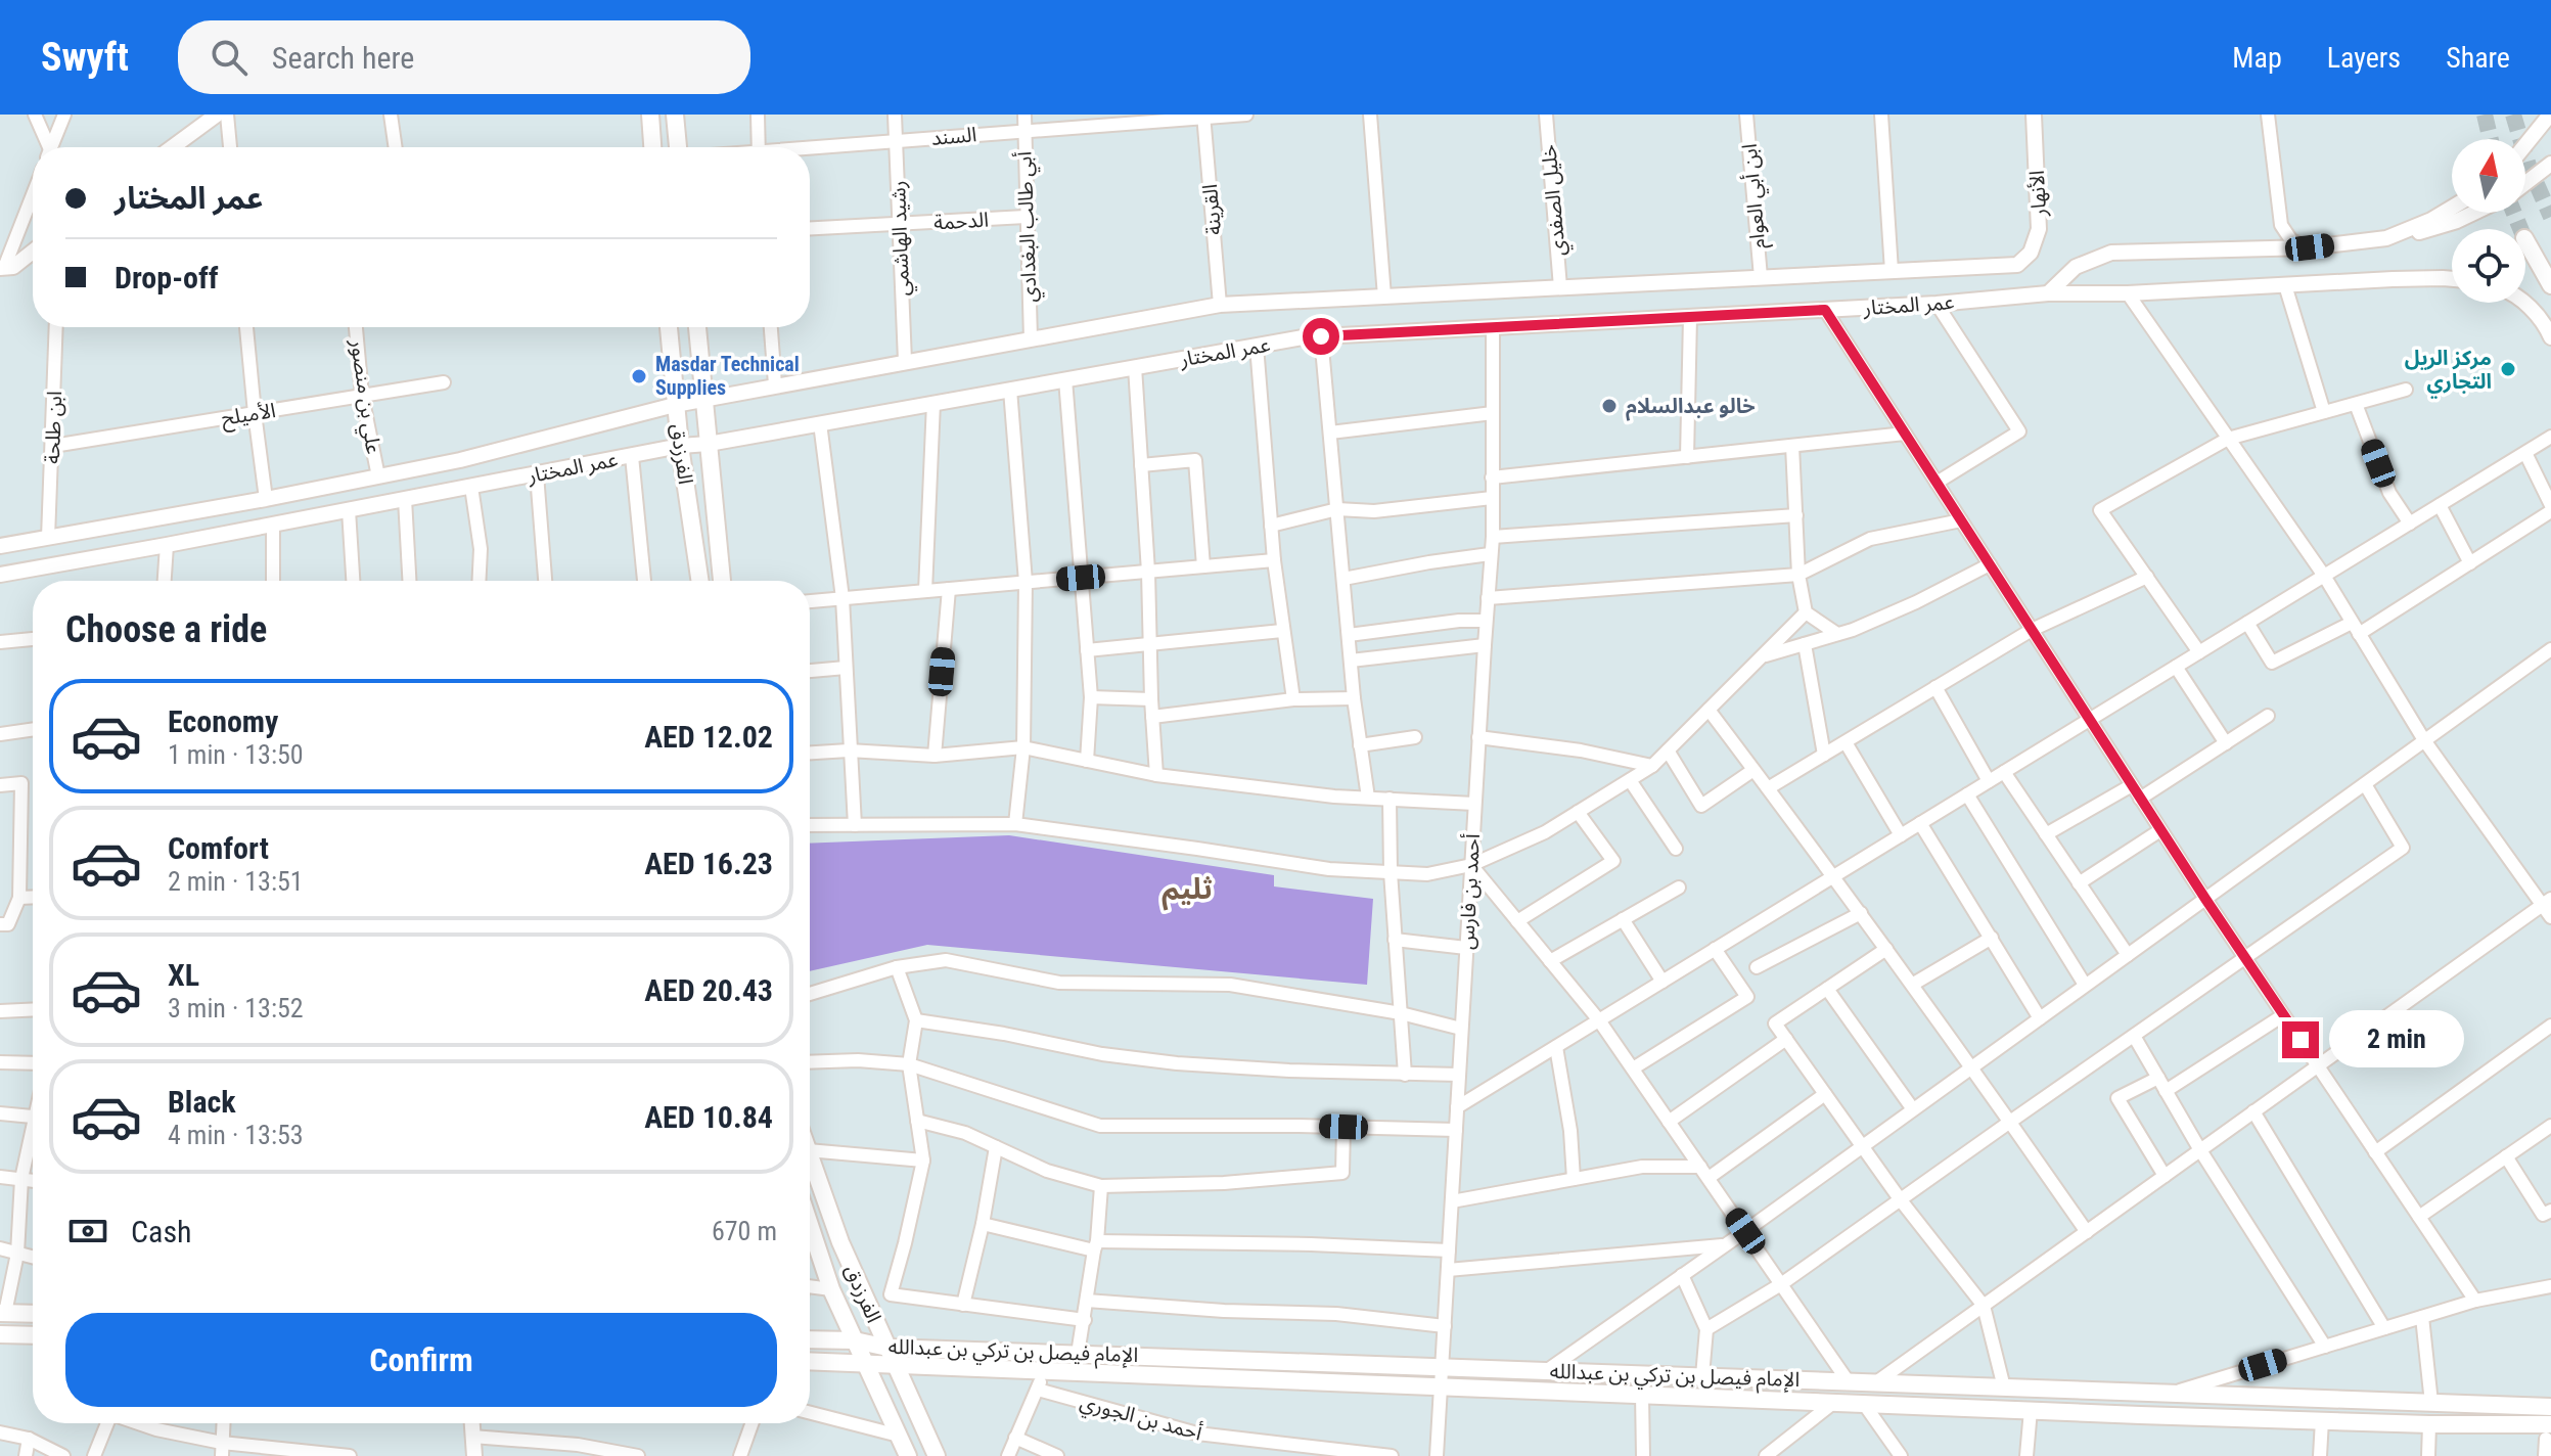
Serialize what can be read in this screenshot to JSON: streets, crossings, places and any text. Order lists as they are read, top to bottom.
{
  "streets": {
    "main road": ["الفرزدق", "الإمام فيصل بن تركي بن عبدالله"],
    "street": [
      "السند",
      "الأنهار",
      "ابن أبي العوام",
      "خليل الصفدي",
      "القرينة",
      "الدحمة",
      "أبي طالب البغدادي",
      "رشيد الهاشمي",
      "عمر المختار",
      "علي بن منصور",
      "الأميلح",
      "ابن طلحة",
      "أحمد بن فارس",
      "أحمد بن الجوري"
    ]
  },
  "crossings": [
    ["السند", "القرينة"],
    ["السند", "أبي طالب البغدادي"],
    ["السند", "رشيد الهاشمي"],
    ["الأنهار", "عمر المختار"],
    ["ابن أبي العوام", "عمر المختار"],
    ["خليل الصفدي", "عمر المختار"],
    ["القرينة", "عمر المختار"],
    ["الدحمة", "أبي طالب البغدادي"],
    ["الدحمة", "رشيد الهاشمي"],
    ["أبي طالب البغدادي", "عمر المختار"],
    ["رشيد الهاشمي", "عمر المختار"],
    ["عمر المختار", "علي بن منصور"],
    ["عمر المختار", "ابن طلحة"],
    ["عمر المختار", "الفرزدق"],
    ["عمر المختار", "أحمد بن فارس"],
    ["علي بن منصور", "الأميلح"],
    ["الأميلح", "ابن طلحة"],
    ["الفرزدق", "الإمام فيصل بن تركي بن عبدالله"],
    ["أحمد بن فارس", "الإمام فيصل بن تركي بن عبدالله"]
  ],
  "districts": ["ثليم"],
  "places": ["مركز الريل التجاري", "Masdar Technical Supplies", "خالو عبدالسلام"],
  "north": "top",
  "page": {
    "header": "Swyft",
    "search": "Search here",
    "nav": ["Map", "Layers", "Share"],
    "banner": ["عمر المختار", "Drop-off"],
    "heading": "Choose a ride",
    "list": [
      {
        "name": "Economy",
        "note": "1 min · 13:50",
        "value": "AED 12.02"
      },
      {
        "name": "Comfort",
        "note": "2 min · 13:51",
        "value": "AED 16.23"
      },
      {
        "name": "XL",
        "note": "3 min · 13:52",
        "value": "AED 20.43"
      },
      {
        "name": "Black",
        "note": "4 min · 13:53",
        "value": "AED 10.84"
      }
    ],
    "bubble": "2 min",
    "pay": ["Cash", "670 m"],
    "buttons": "Confirm"
  }
}
